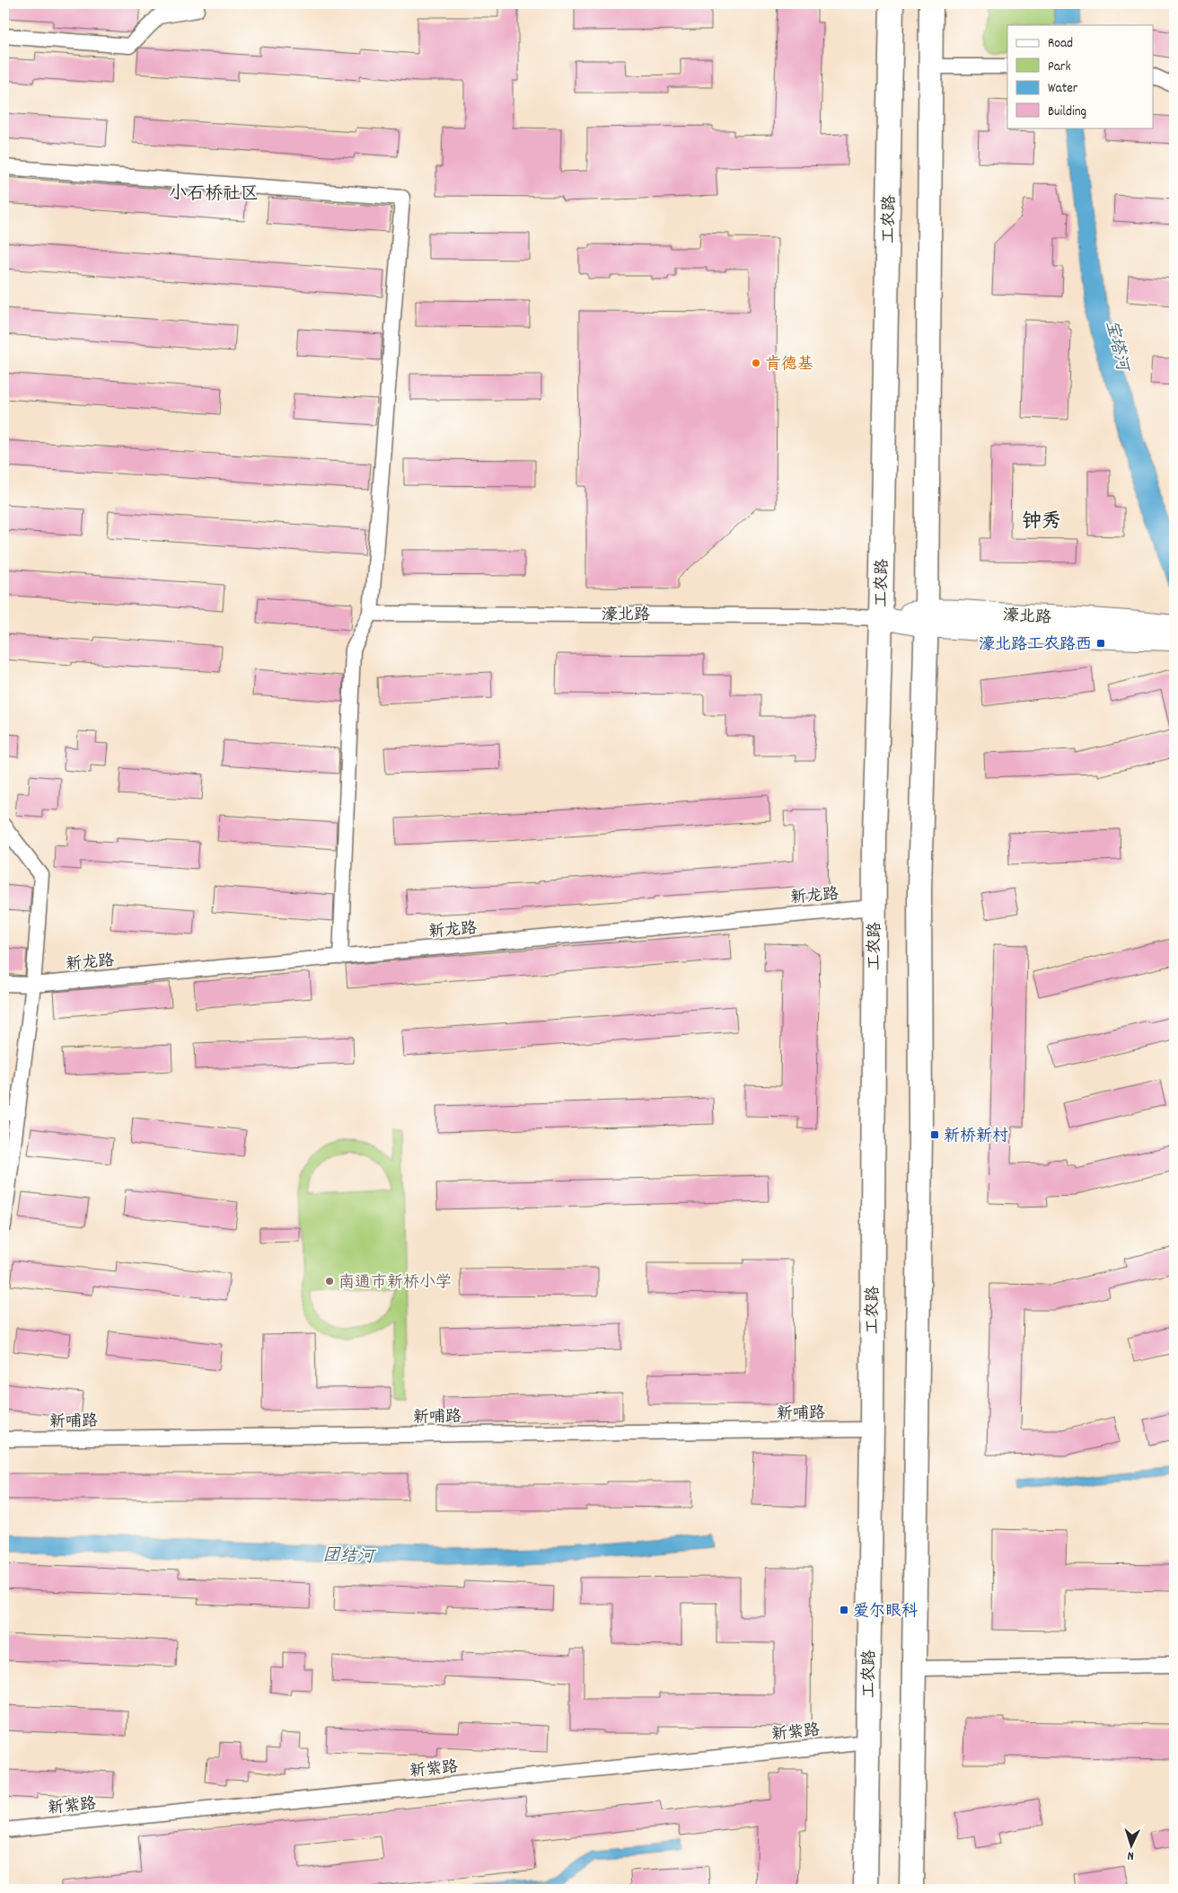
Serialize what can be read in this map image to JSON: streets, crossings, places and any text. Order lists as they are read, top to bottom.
{
  "streets": {
    "main road": ["工农路"],
    "street": [
      "濠北路",
      "新龙路",
      "新哺路",
      "新紫路"
    ]
  },
  "crossings": [
    ["工农路", "濠北路"],
    ["工农路", "新龙路"],
    ["工农路", "新哺路"],
    ["工农路", "新紫路"]
  ],
  "districts": ["小石桥社区", "钟秀"],
  "water": ["宝塔河", "团结河"],
  "places": {
    "other": ["肯德基", "南通市新桥小学"],
    "transit": ["濠北路工农路西", "新桥新村", "爱尔眼科"]
  },
  "legend": [
    "Road",
    "Park",
    "Water",
    "Building"
  ],
  "north": "bottom"
}
